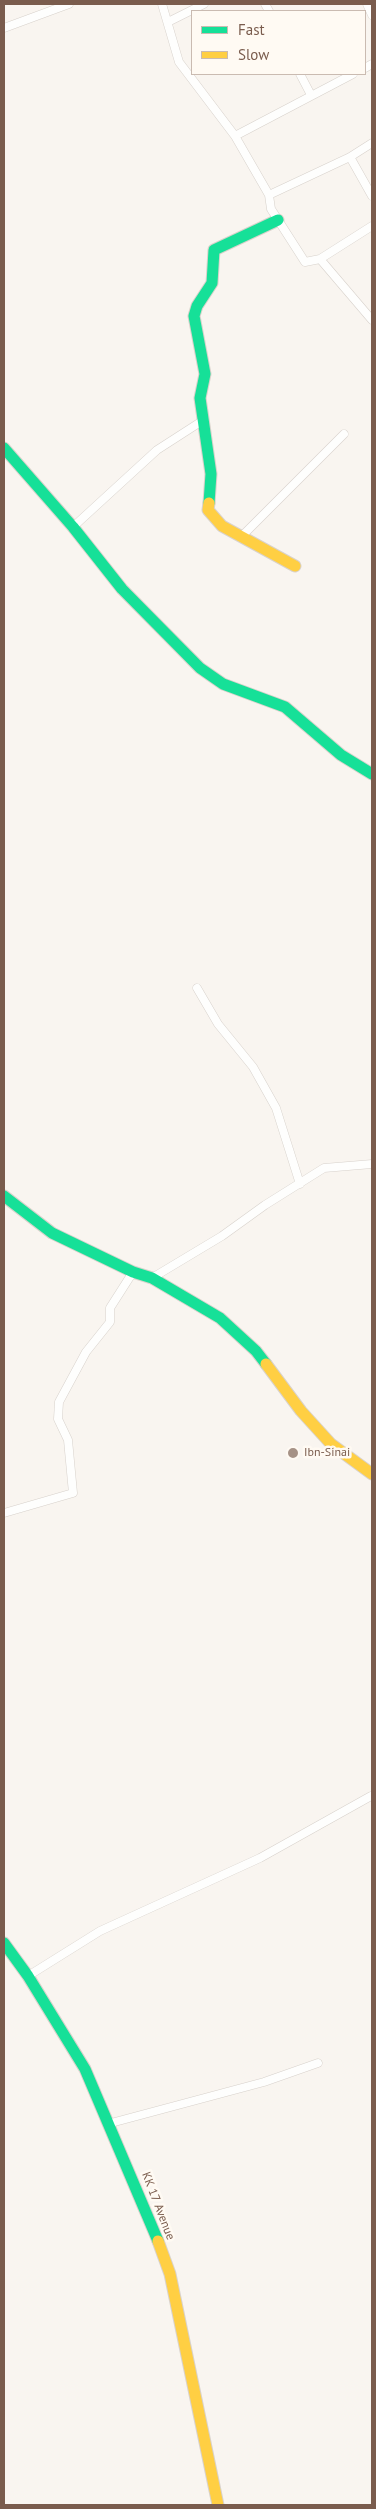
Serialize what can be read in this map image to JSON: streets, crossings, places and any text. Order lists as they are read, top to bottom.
{
  "streets": {
    "street": ["KK 17 Avenue"]
  },
  "places": ["Ibn-Sinai"],
  "legend": ["Fast", "Slow"]
}
